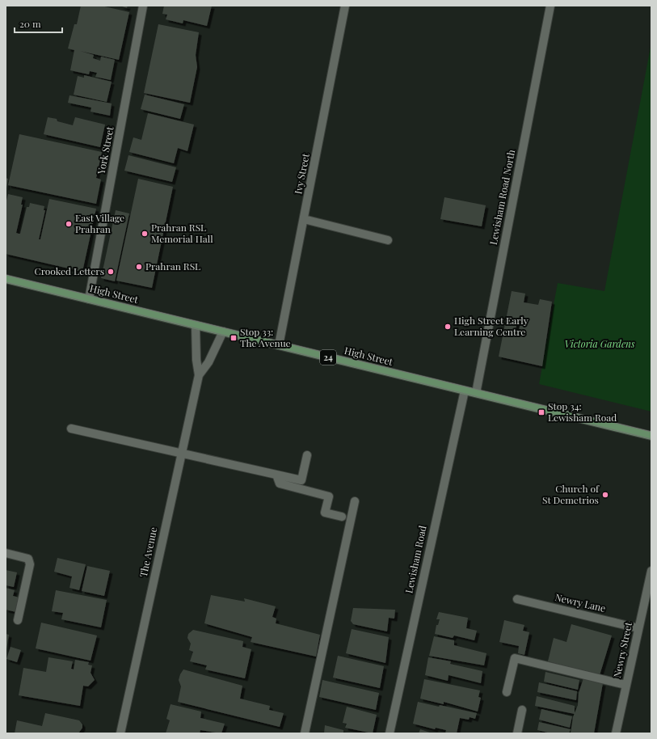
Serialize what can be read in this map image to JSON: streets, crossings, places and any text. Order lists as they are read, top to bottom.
{
  "streets": {
    "main road": ["High Street", "24"],
    "street": [
      "York Street",
      "Ivy Street",
      "Lewisham Road North",
      "The Avenue",
      "Lewisham Road",
      "Newry Lane",
      "Newry Street"
    ]
  },
  "crossings": [
    ["York Street", "High Street"],
    ["Ivy Street", "High Street"],
    ["Lewisham Road North", "High Street"],
    ["High Street", "The Avenue"],
    ["High Street", "Lewisham Road"],
    ["Newry Lane", "Newry Street"]
  ],
  "parks": ["Victoria Gardens"],
  "places": {
    "other": [
      "East Village Prahran",
      "Prahran RSL Memorial Hall",
      "Prahran RSL",
      "Crooked Letters",
      "High Street Early Learning Centre",
      "Church of St Demetrios"
    ],
    "transit": ["Stop 33: The Avenue", "Stop 34: Lewisham Road"]
  },
  "scale_bar": "20 m"
}
